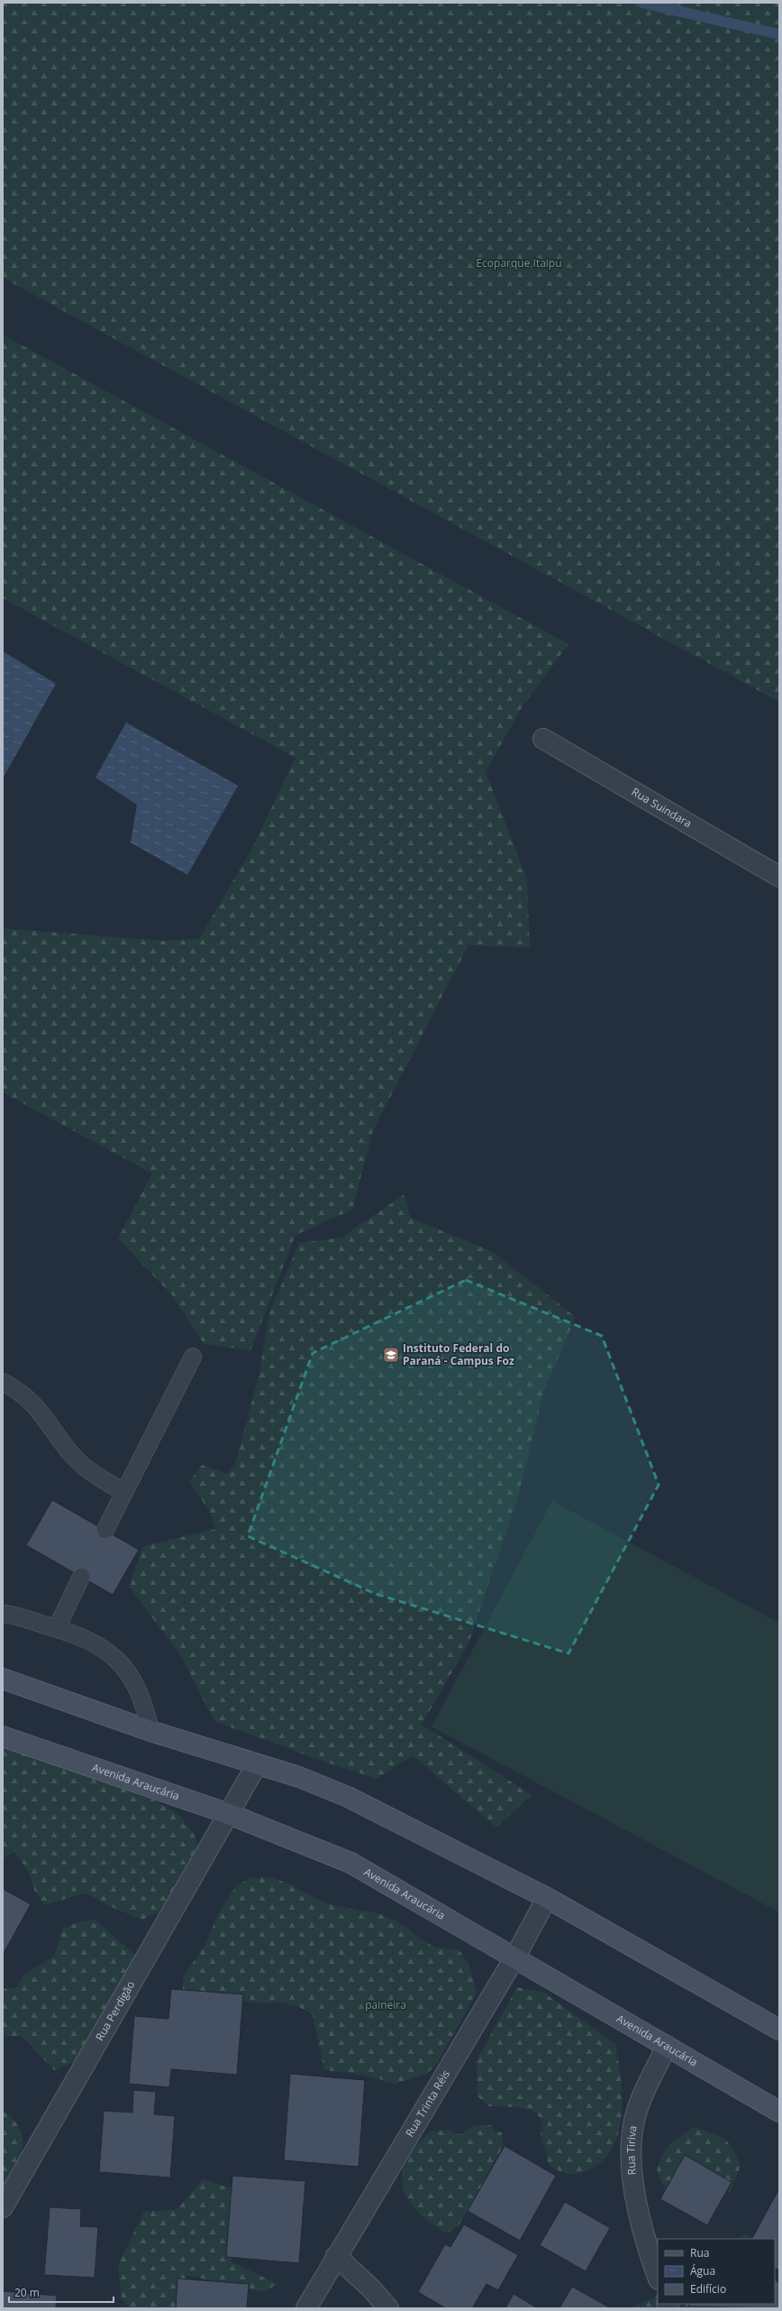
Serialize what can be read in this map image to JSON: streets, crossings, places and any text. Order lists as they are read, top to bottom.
{
  "streets": {
    "street": [
      "Rua Suindara",
      "Avenida Araucária",
      "Rua Perdigão",
      "Rua Trinta Réis",
      "Rua Tiriva"
    ]
  },
  "crossings": [
    ["Avenida Araucária", "Rua Perdigão"],
    ["Avenida Araucária", "Rua Trinta Réis"],
    ["Avenida Araucária", "Rua Tiriva"]
  ],
  "parks": ["Ecoparque Itaipu", "paineira"],
  "places": {
    "school or university": ["Instituto Federal do Paraná - Campus Foz"]
  },
  "legend": ["Rua", "Água", "Edifício"],
  "scale_bar": "20 m"
}
